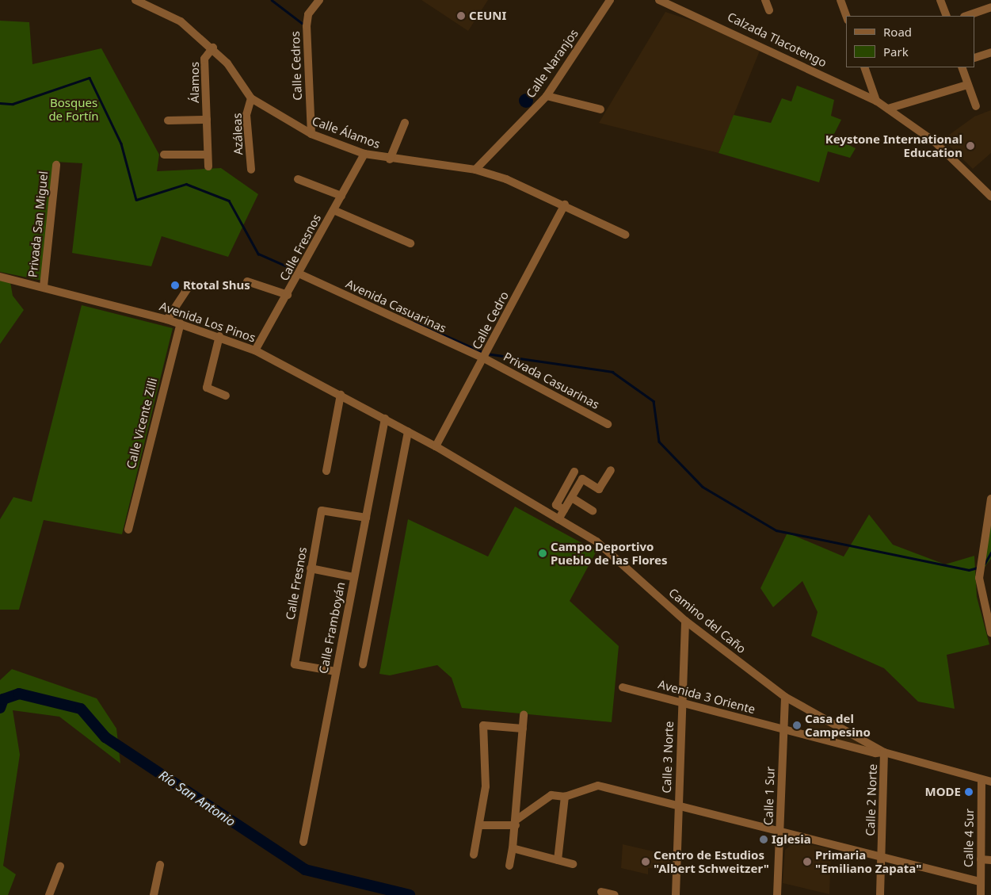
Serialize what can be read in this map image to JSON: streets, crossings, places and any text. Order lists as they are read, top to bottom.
{
  "streets": {
    "street": [
      "Calzada Tlacotengo",
      "Calle Naranjos",
      "Calle Cedros",
      "Álamos",
      "Calle Álamos",
      "Azáleas",
      "Privada San Miguel",
      "Calle Fresnos",
      "Avenida Casuarinas",
      "Calle Cedro",
      "Avenida Los Pinos",
      "Privada Casuarinas",
      "Calle Vicente Zilli",
      "Camino del Caño",
      "Calle Framboyán",
      "Avenida 3 Oriente",
      "Calle 3 Norte",
      "Calle 1 Sur",
      "Calle 2 Norte",
      "Calle 4 Sur"
    ]
  },
  "crossings": [
    ["Calle Naranjos", "Calle Álamos"],
    ["Calle Cedros", "Calle Álamos"],
    ["Álamos", "Calle Álamos"],
    ["Calle Álamos", "Azáleas"],
    ["Calle Álamos", "Calle Fresnos"],
    ["Calle Álamos", "Calle Cedro"],
    ["Privada San Miguel", "Avenida Los Pinos"],
    ["Calle Fresnos", "Avenida Casuarinas"],
    ["Calle Fresnos", "Avenida Los Pinos"],
    ["Calle Fresnos", "Calle Framboyán"],
    ["Avenida Casuarinas", "Calle Cedro"],
    ["Avenida Casuarinas", "Privada Casuarinas"],
    ["Calle Cedro", "Avenida Los Pinos"],
    ["Calle Cedro", "Privada Casuarinas"],
    ["Calle Cedro", "Camino del Caño"],
    ["Avenida Los Pinos", "Calle Vicente Zilli"],
    ["Avenida Los Pinos", "Camino del Caño"],
    ["Avenida Los Pinos", "Calle Framboyán"],
    ["Camino del Caño", "Avenida 3 Oriente"],
    ["Camino del Caño", "Calle 3 Norte"],
    ["Camino del Caño", "Calle 1 Sur"],
    ["Camino del Caño", "Calle 2 Norte"],
    ["Camino del Caño", "Calle 4 Sur"],
    ["Avenida 3 Oriente", "Calle 3 Norte"],
    ["Avenida 3 Oriente", "Calle 1 Sur"],
    ["Avenida 3 Oriente", "Calle 2 Norte"]
  ],
  "water": ["Río San Antonio"],
  "parks": ["Bosques de Fortín"],
  "places": [
    "CEUNI",
    "Keystone International Education",
    "Rtotal Shus",
    "Campo Deportivo Pueblo de las Flores",
    "Casa del Campesino",
    "MODE",
    "Iglesia",
    "Centro de Estudios \"Albert Schweitzer\"",
    "Primaria \"Emiliano Zapata\""
  ],
  "legend": ["Road", "Park"]
}
